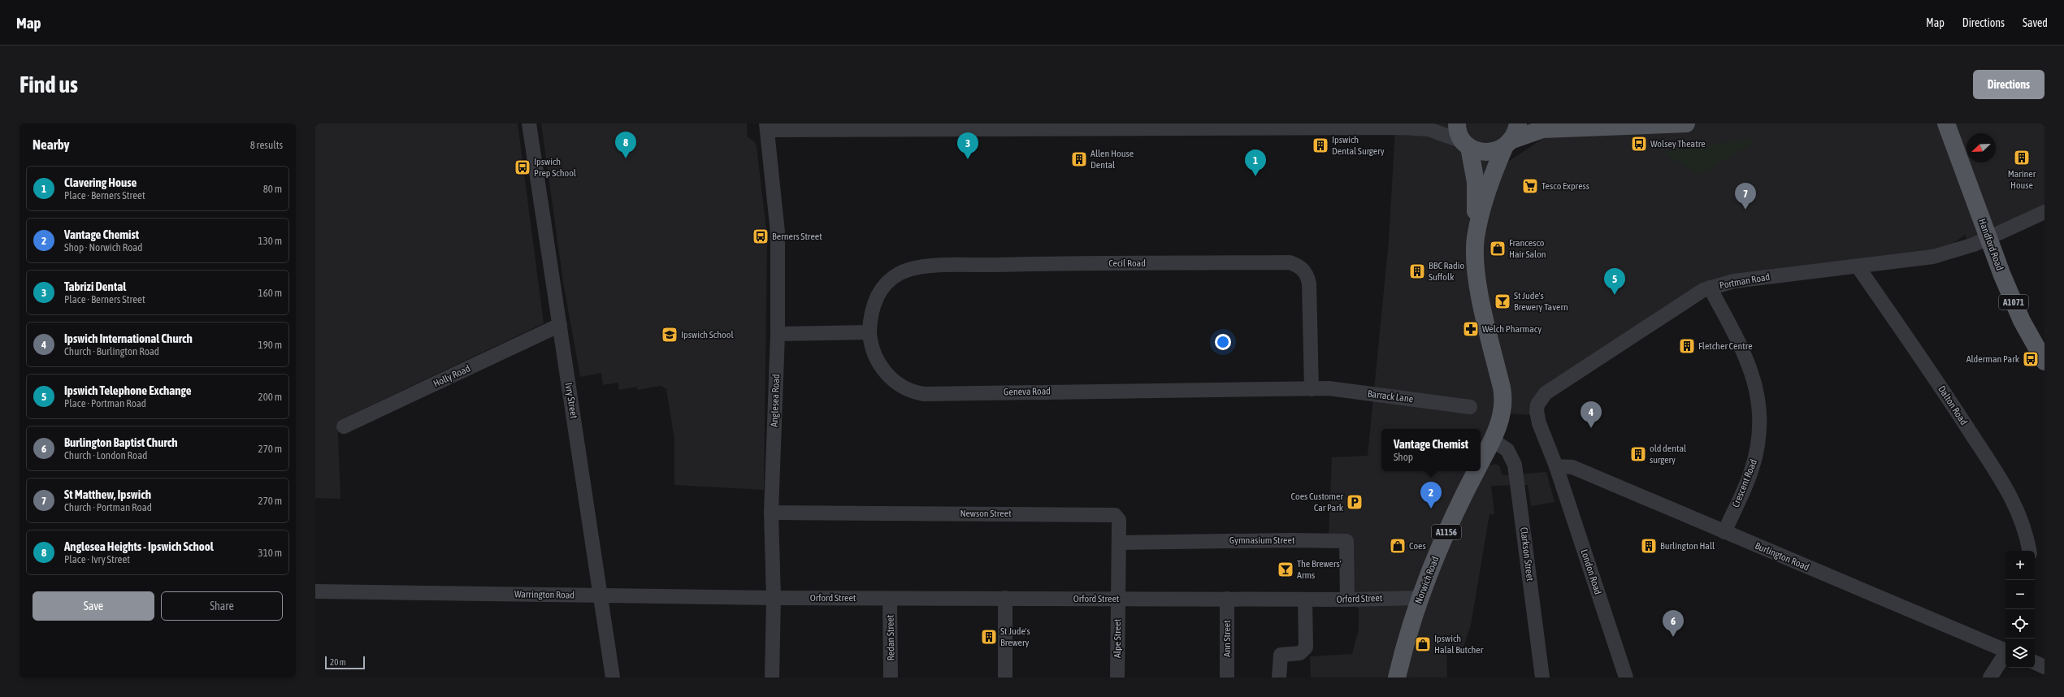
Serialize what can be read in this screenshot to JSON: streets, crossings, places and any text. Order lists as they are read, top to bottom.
{
  "streets": {
    "main road": [
      "Handford Road",
      "A1071",
      "A1156",
      "Norwich Road"
    ],
    "street": [
      "Cecil Road",
      "Portman Road",
      "Holly Road",
      "Geneva Road",
      "Barrack Lane",
      "Ivry Street",
      "Anglesea Road",
      "Dalton Road",
      "Crescent Road",
      "Newson Street",
      "Gymnasium Street",
      "Clarkson Street",
      "Burlington Road",
      "London Road",
      "Warrington Road",
      "Orford Street",
      "Redan Street",
      "Alpe Street",
      "Ann Street"
    ]
  },
  "crossings": [
    ["Handford Road", "Portman Road"],
    ["Cecil Road", "Geneva Road"],
    ["Cecil Road", "Barrack Lane"],
    ["Portman Road", "Dalton Road"],
    ["Portman Road", "Crescent Road"],
    ["Portman Road", "Burlington Road"],
    ["Portman Road", "London Road"],
    ["Holly Road", "Ivry Street"],
    ["Geneva Road", "Barrack Lane"],
    ["Ivry Street", "Warrington Road"],
    ["Anglesea Road", "Newson Street"],
    ["Anglesea Road", "Warrington Road"],
    ["Anglesea Road", "Orford Street"],
    ["Crescent Road", "Burlington Road"],
    ["Newson Street", "Gymnasium Street"],
    ["Newson Street", "Orford Street"],
    ["Newson Street", "Alpe Street"],
    ["Gymnasium Street", "Orford Street"],
    ["Clarkson Street", "Norwich Road"],
    ["Burlington Road", "London Road"],
    ["Norwich Road", "Orford Street"],
    ["Warrington Road", "Orford Street"],
    ["Orford Street", "Redan Street"],
    ["Orford Street", "Alpe Street"],
    ["Orford Street", "Ann Street"]
  ],
  "places": {
    "bus stop": [
      "Wolsey Theatre",
      "Ipswich Prep School",
      "Berners Street",
      "Alderman Park"
    ],
    "building": [
      "Ipswich Dental Surgery",
      "Mariner House",
      "Allen House Dental",
      "BBC Radio Suffolk",
      "Fletcher Centre",
      "old dental surgery",
      "Burlington Hall",
      "St Jude's Brewery"
    ],
    "supermarket": ["Tesco Express"],
    "shop": ["Francesco Hair Salon", "Coes", "Ipswich Halal Butcher"],
    "bar": ["St Jude's Brewery Tavern", "The Brewers' Arms"],
    "pharmacy": ["Welch Pharmacy"],
    "school or university": ["Ipswich School"],
    "parking": ["Coes Customer Car Park"]
  },
  "scale_bar": "20 m",
  "north": "bottom left",
  "page": {
    "header": "Map",
    "nav": ["Map", "Directions", "Saved"],
    "buttons": [
      "Directions",
      ["Save", "Share"]
    ],
    "title": "Find us",
    "heading": ["Nearby", "8 results"],
    "pins": [
      "8",
      "3",
      "1",
      "7",
      "5",
      "4",
      "2",
      "6"
    ],
    "list": [
      {
        "mark": "1",
        "name": "Clavering House",
        "note": "Place · Berners Street",
        "value": "80 m"
      },
      {
        "mark": "2",
        "name": "Vantage Chemist",
        "note": "Shop · Norwich Road",
        "value": "130 m"
      },
      {
        "mark": "3",
        "name": "Tabrizi Dental",
        "note": "Place · Berners Street",
        "value": "160 m"
      },
      {
        "mark": "4",
        "name": "Ipswich International Church",
        "note": "Church · Burlington Road",
        "value": "190 m"
      },
      {
        "mark": "5",
        "name": "Ipswich Telephone Exchange",
        "note": "Place · Portman Road",
        "value": "200 m"
      },
      {
        "mark": "6",
        "name": "Burlington Baptist Church",
        "note": "Church · London Road",
        "value": "270 m"
      },
      {
        "mark": "7",
        "name": "St Matthew, Ipswich",
        "note": "Church · Portman Road",
        "value": "270 m"
      },
      {
        "mark": "8",
        "name": "Anglesea Heights - Ipswich School",
        "note": "Place · Ivry Street",
        "value": "310 m"
      }
    ],
    "popup": ["Vantage Chemist", "Shop"],
    "map_buttons": ["+", "−"],
    "scale": "20 m"
  }
}
